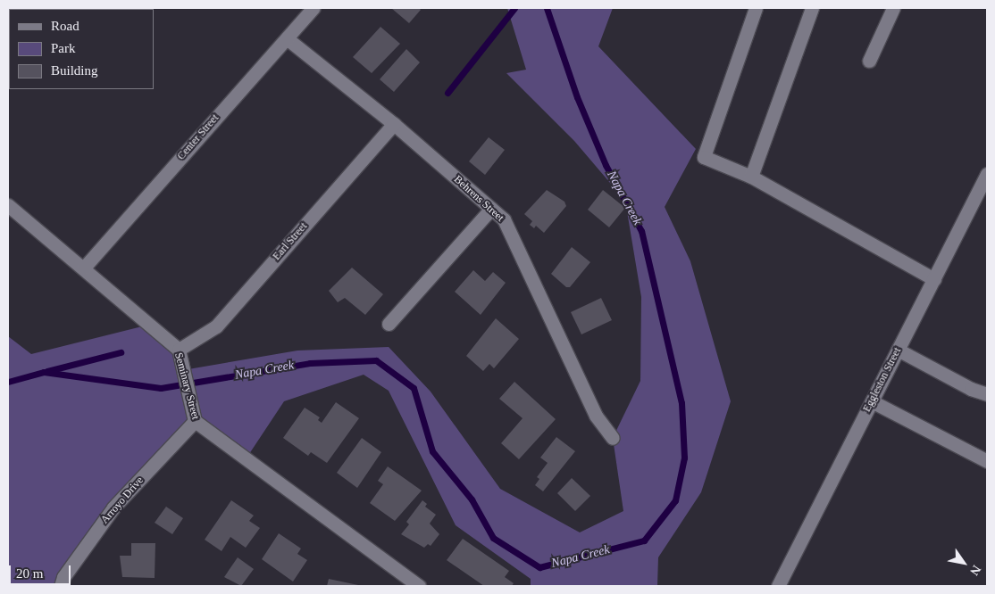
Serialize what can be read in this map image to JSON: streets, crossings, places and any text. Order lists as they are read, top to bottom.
{
  "streets": {
    "street": [
      "Center Street",
      "Behrens Street",
      "Earl Street",
      "Eggleston Street",
      "Seminary Street",
      "Arroyo Drive"
    ]
  },
  "crossings": [
    ["Center Street", "Behrens Street"],
    ["Center Street", "Seminary Street"],
    ["Behrens Street", "Earl Street"],
    ["Earl Street", "Seminary Street"],
    ["Seminary Street", "Arroyo Drive"]
  ],
  "water": ["Napa Creek"],
  "legend": ["Road", "Park", "Building"],
  "scale_bar": "20 m",
  "north": "bottom right"
}
